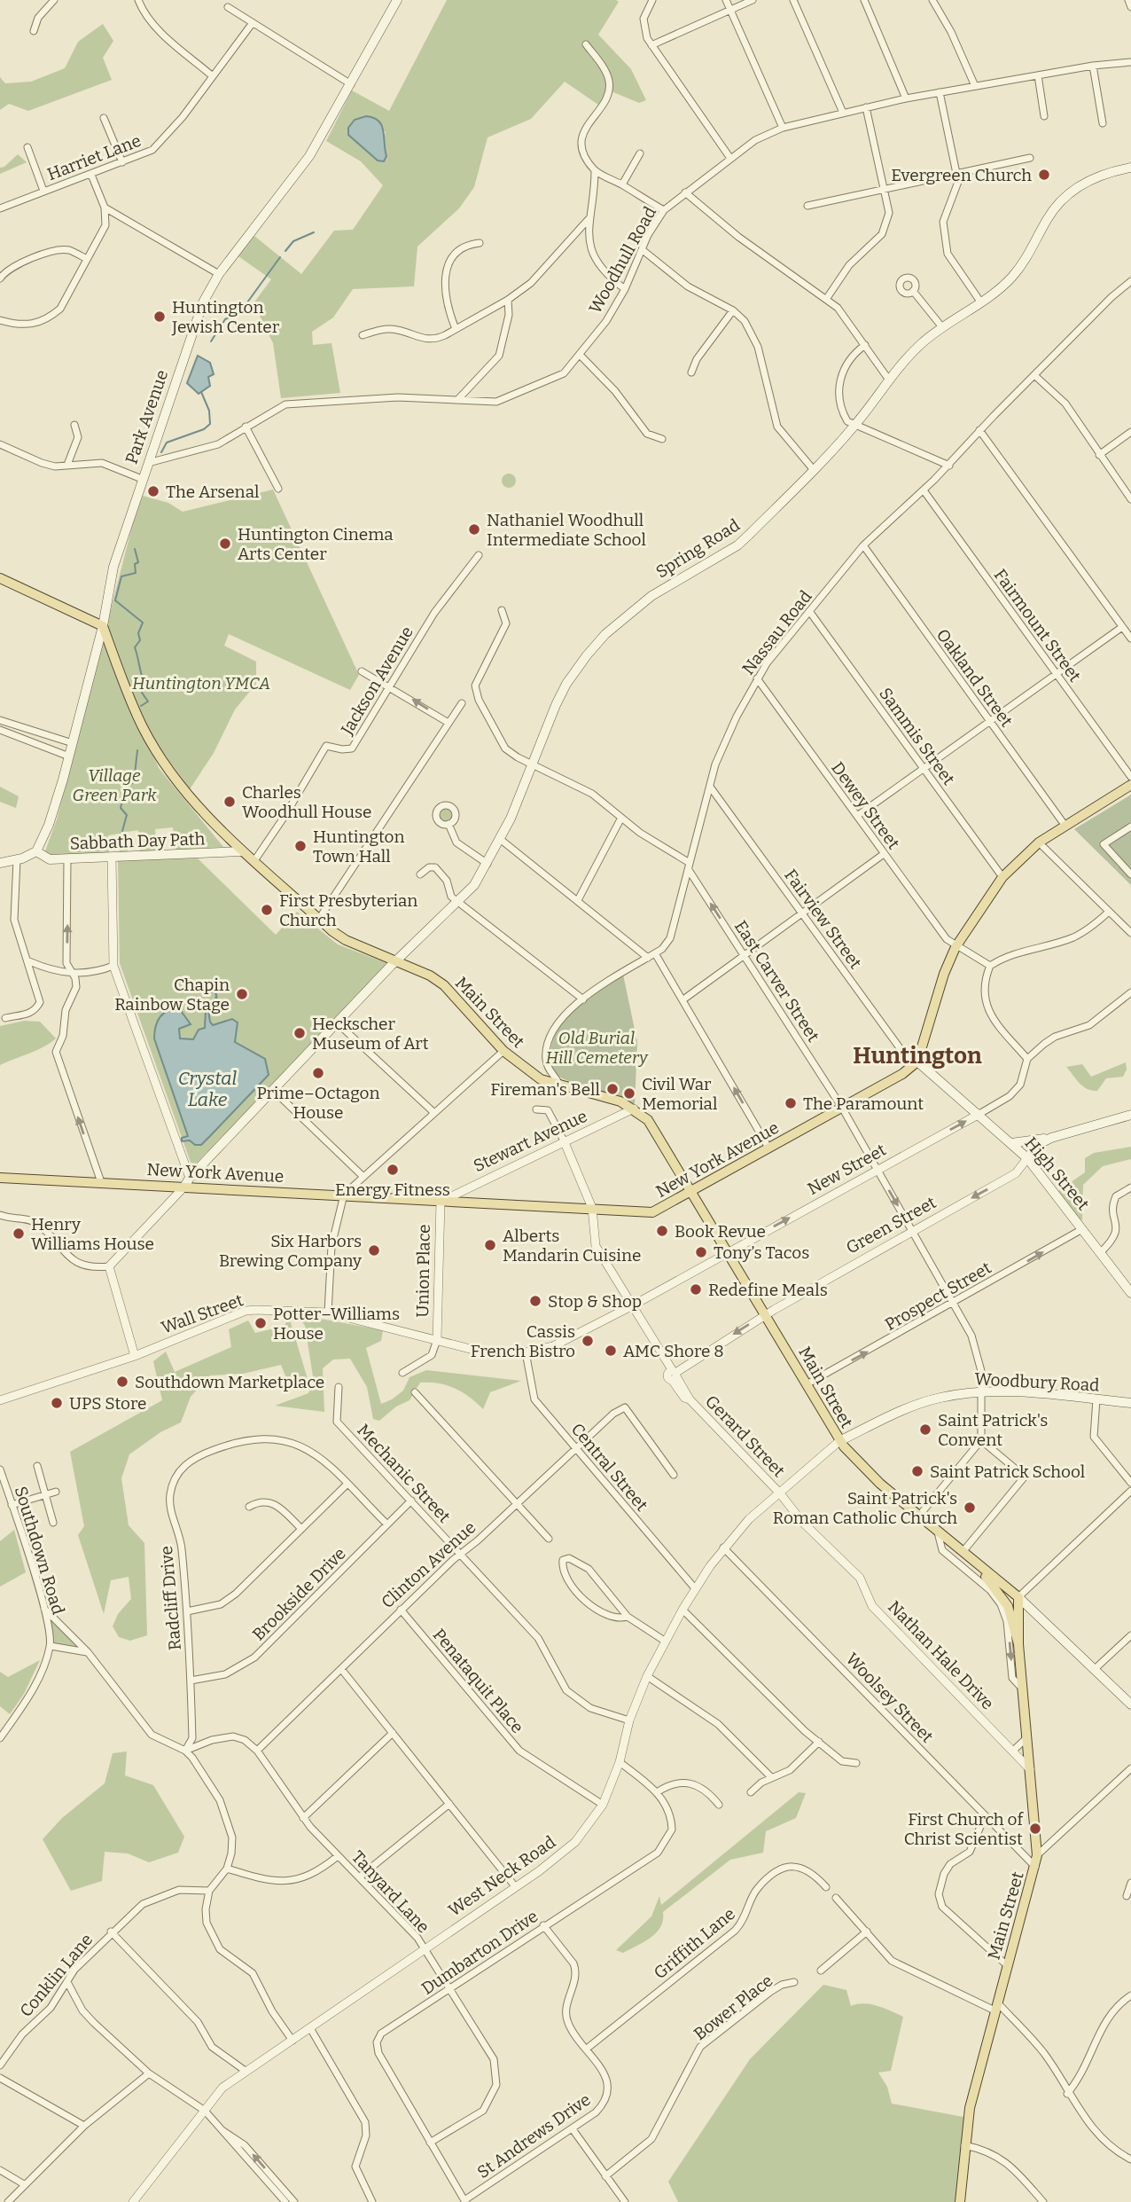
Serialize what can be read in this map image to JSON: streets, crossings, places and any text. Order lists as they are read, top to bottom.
{
  "streets": {
    "main road": [
      "Park Avenue",
      "Spring Road",
      "Sabbath Day Path",
      "Main Street",
      "New York Avenue",
      "High Street",
      "Woodbury Road"
    ],
    "street": [
      "Harriet Lane",
      "Woodhull Road",
      "Fairmount Street",
      "Nassau Road",
      "Oakland Street",
      "Jackson Avenue",
      "Sammis Street",
      "Dewey Street",
      "Fairview Street",
      "East Carver Street",
      "Stewart Avenue",
      "New Street",
      "Green Street",
      "Union Place",
      "Prospect Street",
      "Wall Street",
      "Gerard Street",
      "Central Street",
      "Mechanic Street",
      "Southdown Road",
      "Clinton Avenue",
      "Brookside Drive",
      "Radcliff Drive",
      "Nathan Hale Drive",
      "Penataquit Place",
      "Woolsey Street",
      "West Neck Road",
      "Tanyard Lane",
      "Griffith Lane",
      "Dumbarton Drive",
      "Conklin Lane",
      "Bower Place",
      "St Andrews Drive"
    ]
  },
  "crossings": [
    ["Woodhull Road", "Park Avenue"],
    ["Park Avenue", "Sabbath Day Path"],
    ["Park Avenue", "Main Street"],
    ["Spring Road", "Main Street"],
    ["Spring Road", "New York Avenue"],
    ["Fairmount Street", "Nassau Road"],
    ["Nassau Road", "Oakland Street"],
    ["Nassau Road", "Sammis Street"],
    ["Nassau Road", "Dewey Street"],
    ["Nassau Road", "Fairview Street"],
    ["Nassau Road", "East Carver Street"],
    ["Nassau Road", "Main Street"],
    ["Jackson Avenue", "Main Street"],
    ["Sabbath Day Path", "Main Street"],
    ["Fairview Street", "New York Avenue"],
    ["Fairview Street", "High Street"],
    ["East Carver Street", "New York Avenue"],
    ["East Carver Street", "New Street"],
    ["East Carver Street", "Green Street"],
    ["East Carver Street", "Prospect Street"],
    ["East Carver Street", "Woodbury Road"],
    ["Main Street", "Stewart Avenue"],
    ["Main Street", "New York Avenue"],
    ["Main Street", "New Street"],
    ["Main Street", "Green Street"],
    ["Main Street", "Prospect Street"],
    ["Main Street", "Wall Street"],
    ["Main Street", "Woodbury Road"],
    ["Main Street", "Nathan Hale Drive"],
    ["Main Street", "Woolsey Street"],
    ["Main Street", "West Neck Road"],
    ["Stewart Avenue", "New York Avenue"],
    ["Stewart Avenue", "Union Place"],
    ["Stewart Avenue", "Gerard Street"],
    ["New York Avenue", "High Street"],
    ["New York Avenue", "Union Place"],
    ["New York Avenue", "Gerard Street"],
    ["New Street", "High Street"],
    ["New Street", "Wall Street"],
    ["High Street", "Green Street"],
    ["High Street", "Prospect Street"],
    ["Union Place", "Wall Street"],
    ["Wall Street", "Gerard Street"],
    ["Wall Street", "Central Street"],
    ["Woodbury Road", "West Neck Road"],
    ["Gerard Street", "Nathan Hale Drive"],
    ["Gerard Street", "West Neck Road"],
    ["Central Street", "Clinton Avenue"],
    ["Central Street", "West Neck Road"],
    ["Mechanic Street", "Clinton Avenue"],
    ["Mechanic Street", "Brookside Drive"],
    ["Mechanic Street", "West Neck Road"],
    ["Clinton Avenue", "Penataquit Place"],
    ["Clinton Avenue", "Tanyard Lane"],
    ["Brookside Drive", "Radcliff Drive"],
    ["Nathan Hale Drive", "West Neck Road"],
    ["Penataquit Place", "West Neck Road"],
    ["Woolsey Street", "West Neck Road"],
    ["West Neck Road", "Tanyard Lane"],
    ["West Neck Road", "Dumbarton Drive"],
    ["Tanyard Lane", "Dumbarton Drive"],
    ["Griffith Lane", "St Andrews Drive"],
    ["Dumbarton Drive", "St Andrews Drive"]
  ],
  "one_way": ["New Street", "Green Street", "Prospect Street"],
  "districts": ["Huntington"],
  "water": ["Crystal Lake"],
  "parks": ["Huntington YMCA", "Village Green Park", "Old Burial Hill Cemetery"],
  "places": [
    "Evergreen Church",
    "Huntington Jewish Center",
    "The Arsenal",
    "Nathaniel Woodhull Intermediate School",
    "Huntington Cinema Arts Center",
    "Charles Woodhull House",
    "Huntington Town Hall",
    "First Presbyterian Church",
    "Chapin Rainbow Stage",
    "Heckscher Museum of Art",
    "Prime–Octagon House",
    "Fireman's Bell",
    "Civil War Memorial",
    "The Paramount",
    "Energy Fitness",
    "Book Revue",
    "Henry Williams House",
    "Alberts Mandarin Cuisine",
    "Six Harbors Brewing Company",
    "Tony’s Tacos",
    "Redefine Meals",
    "Stop & Shop",
    "Potter–Williams House",
    "Cassis French Bistro",
    "AMC Shore 8",
    "Southdown Marketplace",
    "UPS Store",
    "Saint Patrick's Convent",
    "Saint Patrick School",
    "Saint Patrick's Roman Catholic Church",
    "First Church of Christ Scientist"
  ]
}
